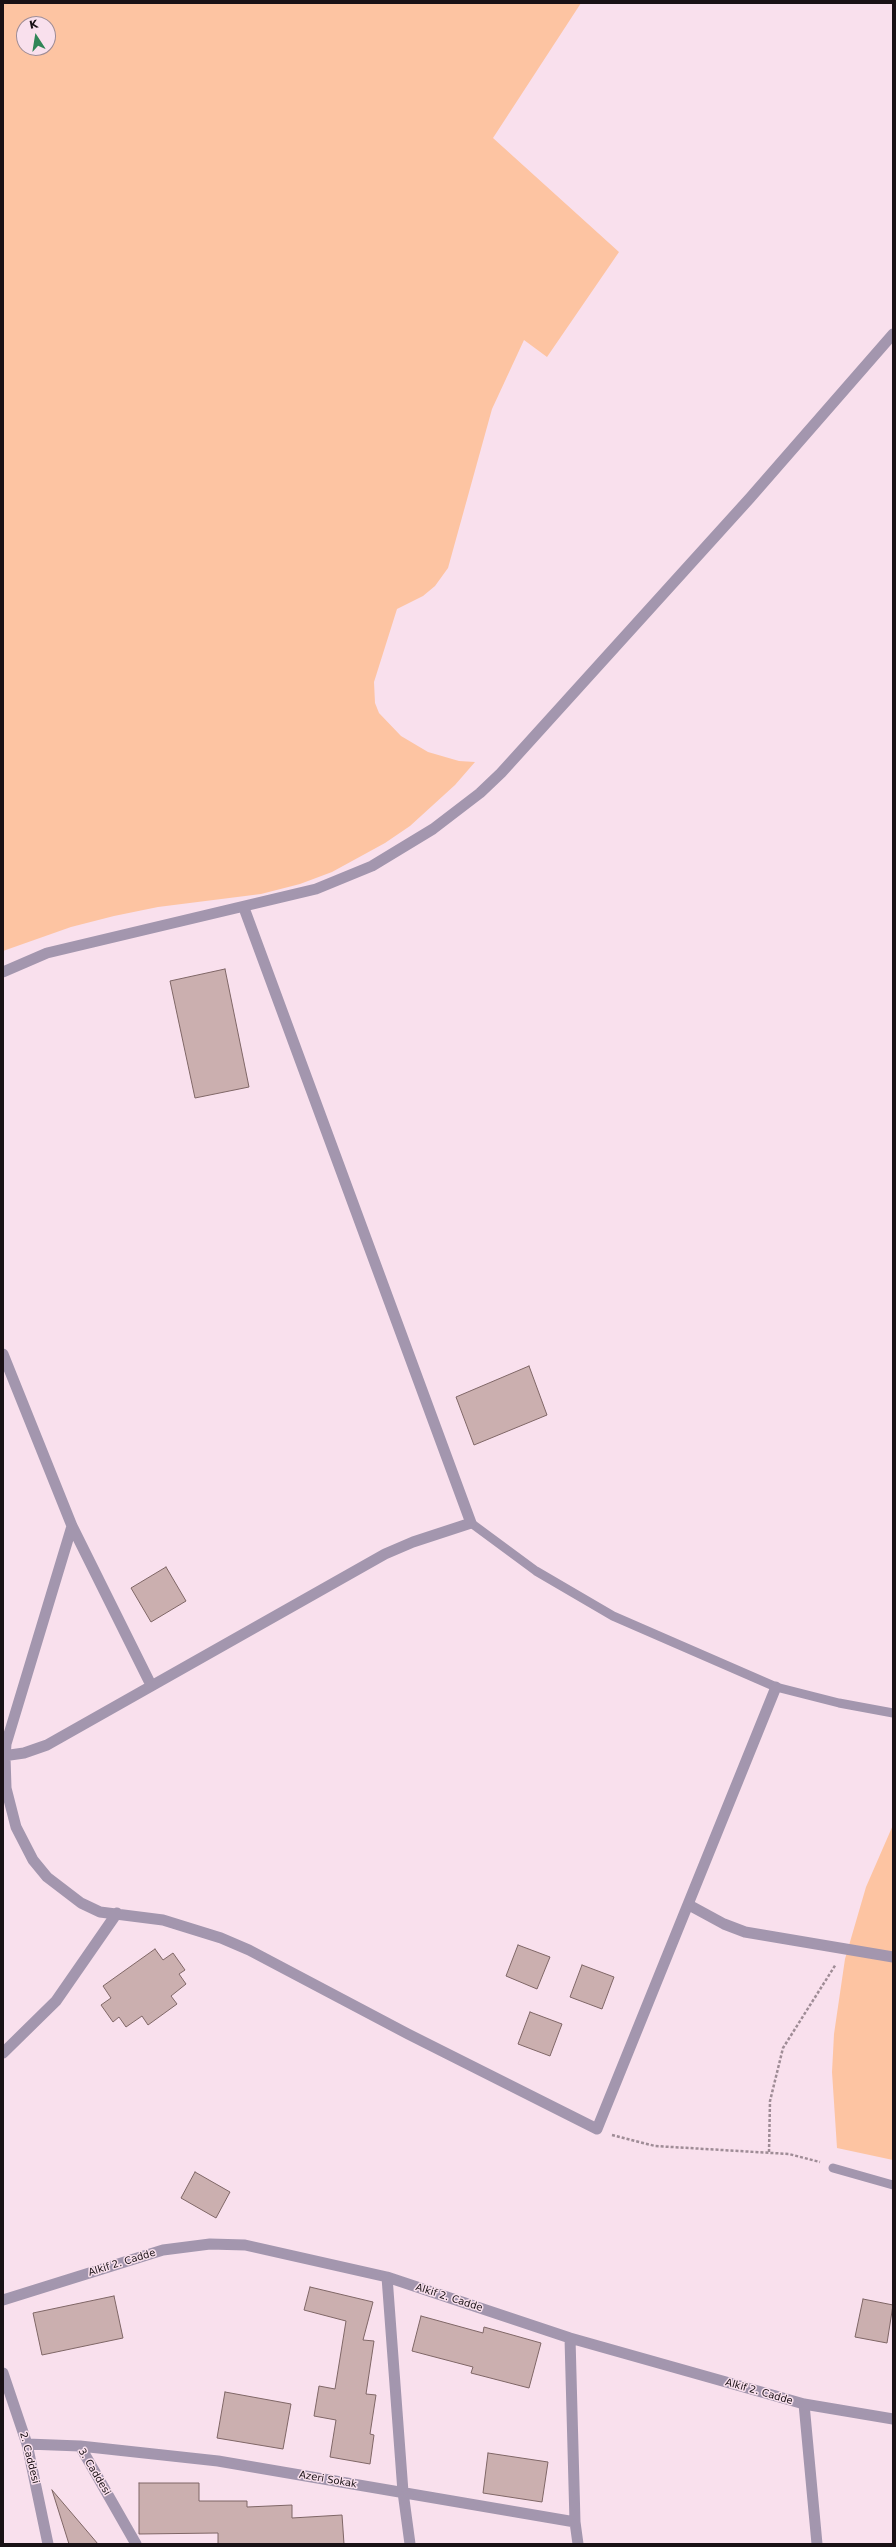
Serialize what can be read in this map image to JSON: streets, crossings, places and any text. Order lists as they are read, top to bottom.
{
  "streets": {
    "street": [
      "Alkif 2. Cadde",
      "2. Caddesi",
      "3. Caddesi",
      "Azeri Sokak"
    ]
  },
  "crossings": [
    ["2. Caddesi", "3. Caddesi"],
    ["3. Caddesi", "Azeri Sokak"]
  ],
  "north": "top"
}
